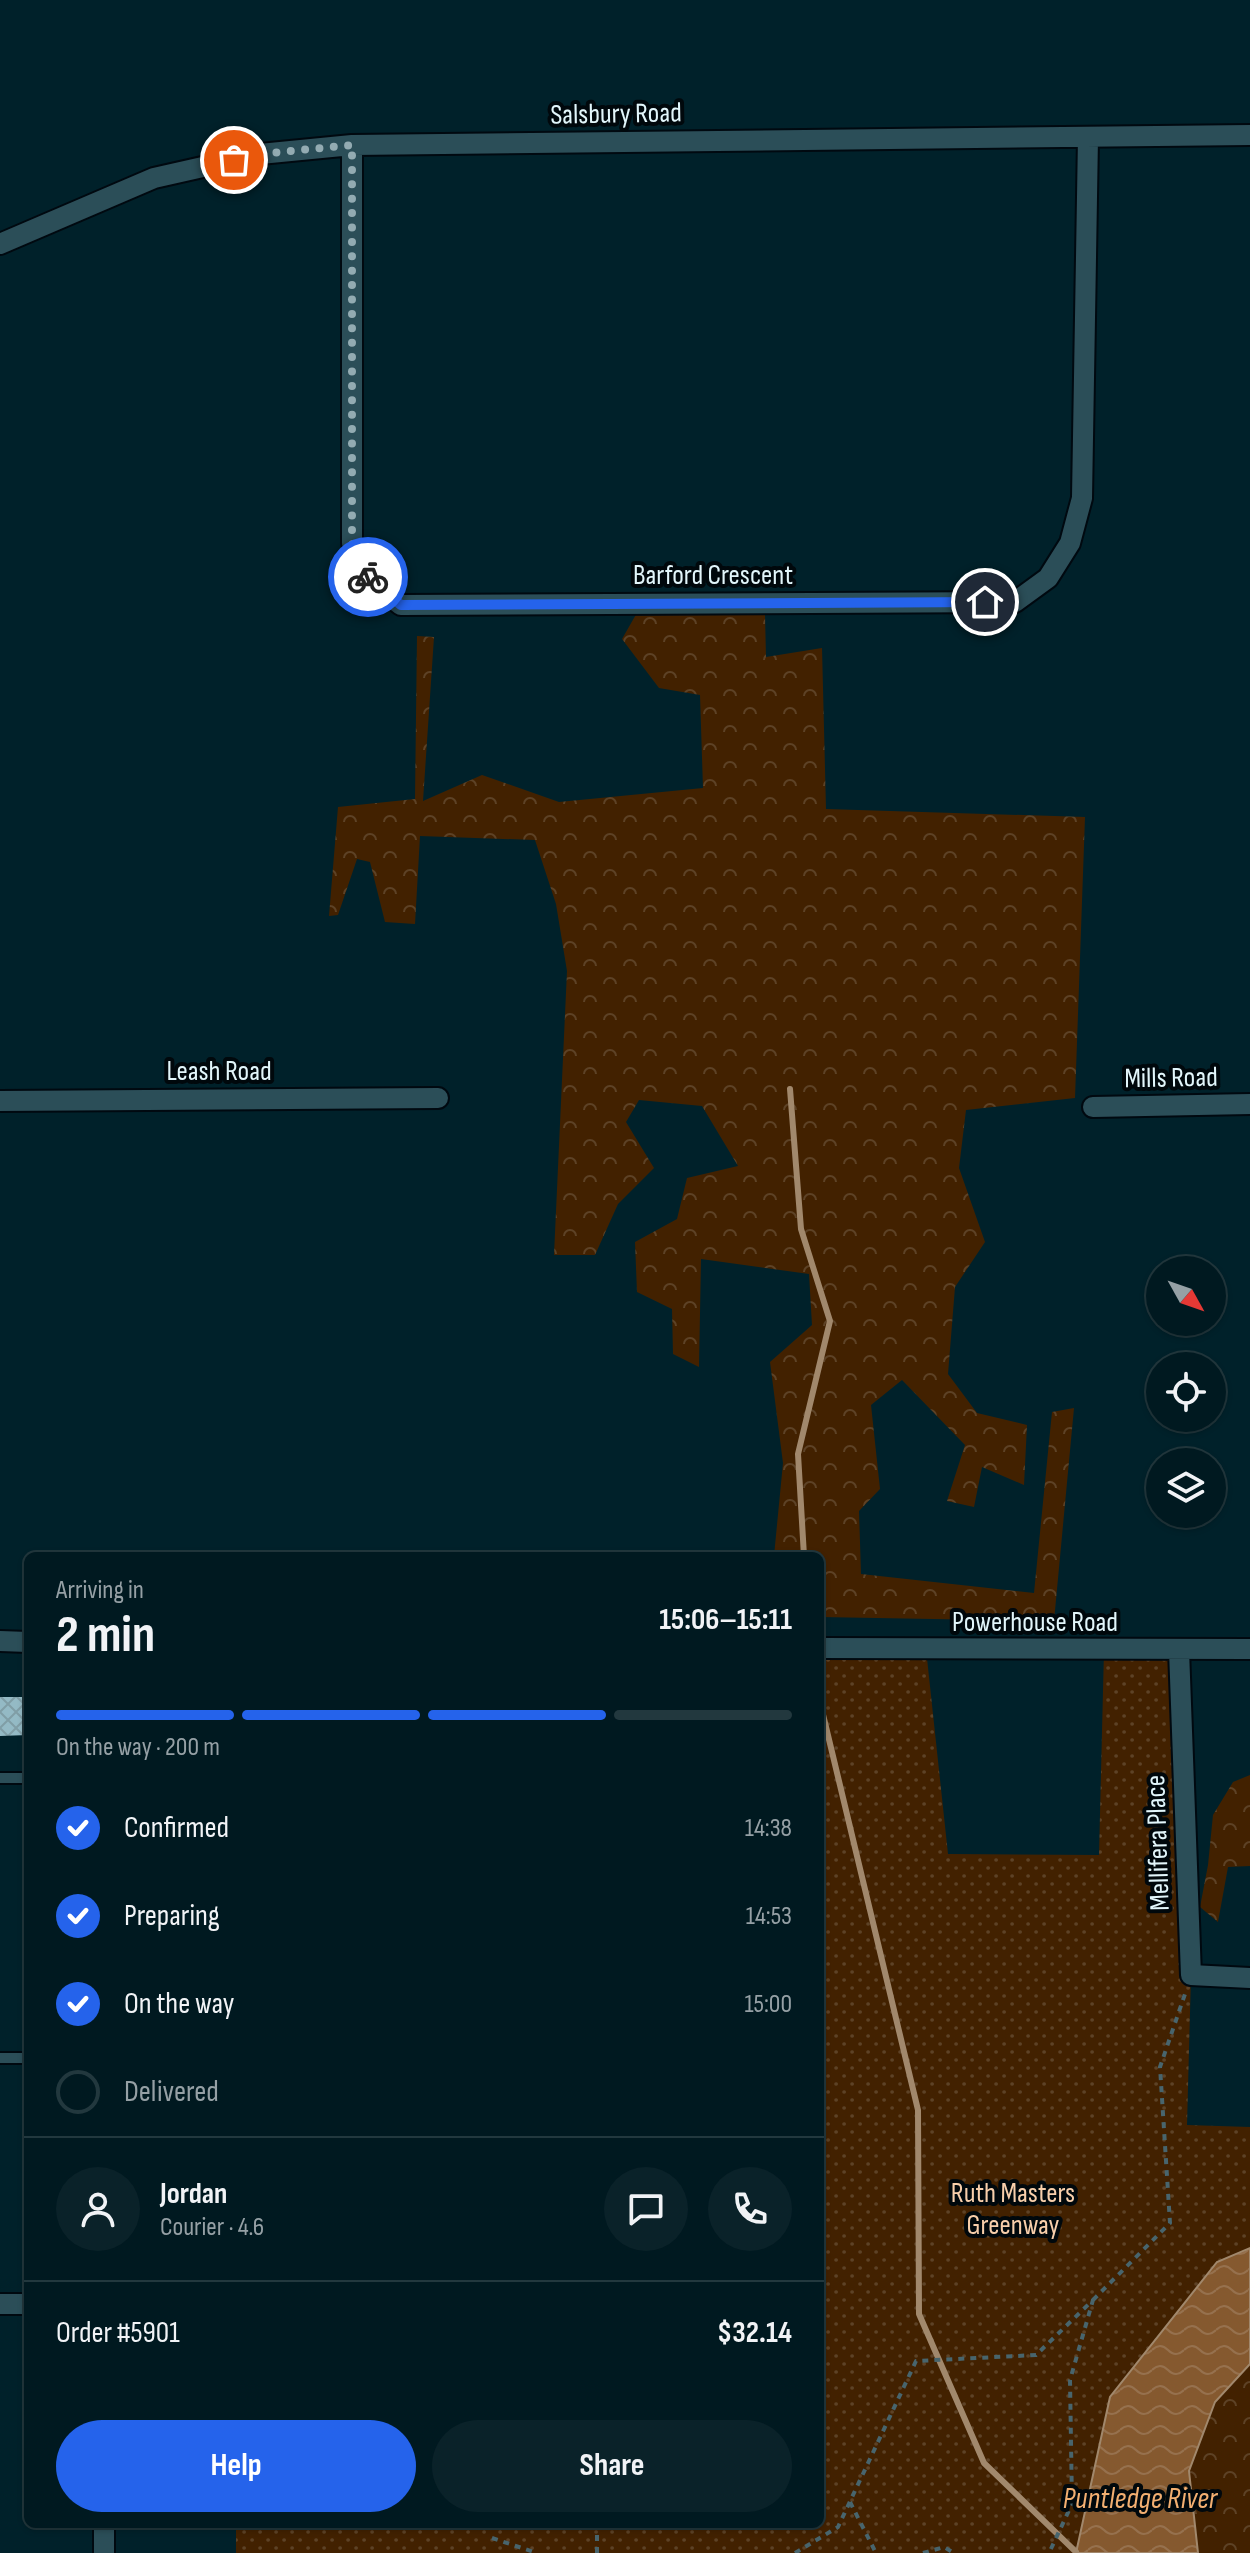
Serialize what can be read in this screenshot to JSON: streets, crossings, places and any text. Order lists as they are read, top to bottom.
{
  "streets": {
    "street": [
      "Salsbury Road",
      "Barford Crescent",
      "Leash Road",
      "Mills Road",
      "Powerhouse Road",
      "Mellifera Place"
    ]
  },
  "crossings": [
    ["Salsbury Road", "Barford Crescent"],
    ["Powerhouse Road", "Mellifera Place"]
  ],
  "water": ["Puntledge River"],
  "parks": ["Ruth Masters Greenway"],
  "north": "bottom right",
  "page": {
    "heading": ["2 min", "Arriving in", "15:06–15:11"],
    "panel": [
      "Jordan",
      "Courier · 4.6",
      "Order #5901",
      "$32.14"
    ],
    "bar": "On the way · 200 m",
    "list": [
      ["Confirmed", "14:38"],
      ["Preparing", "14:53"],
      ["On the way", "15:00"],
      "Delivered"
    ],
    "buttons": ["Help", "Share"]
  }
}
